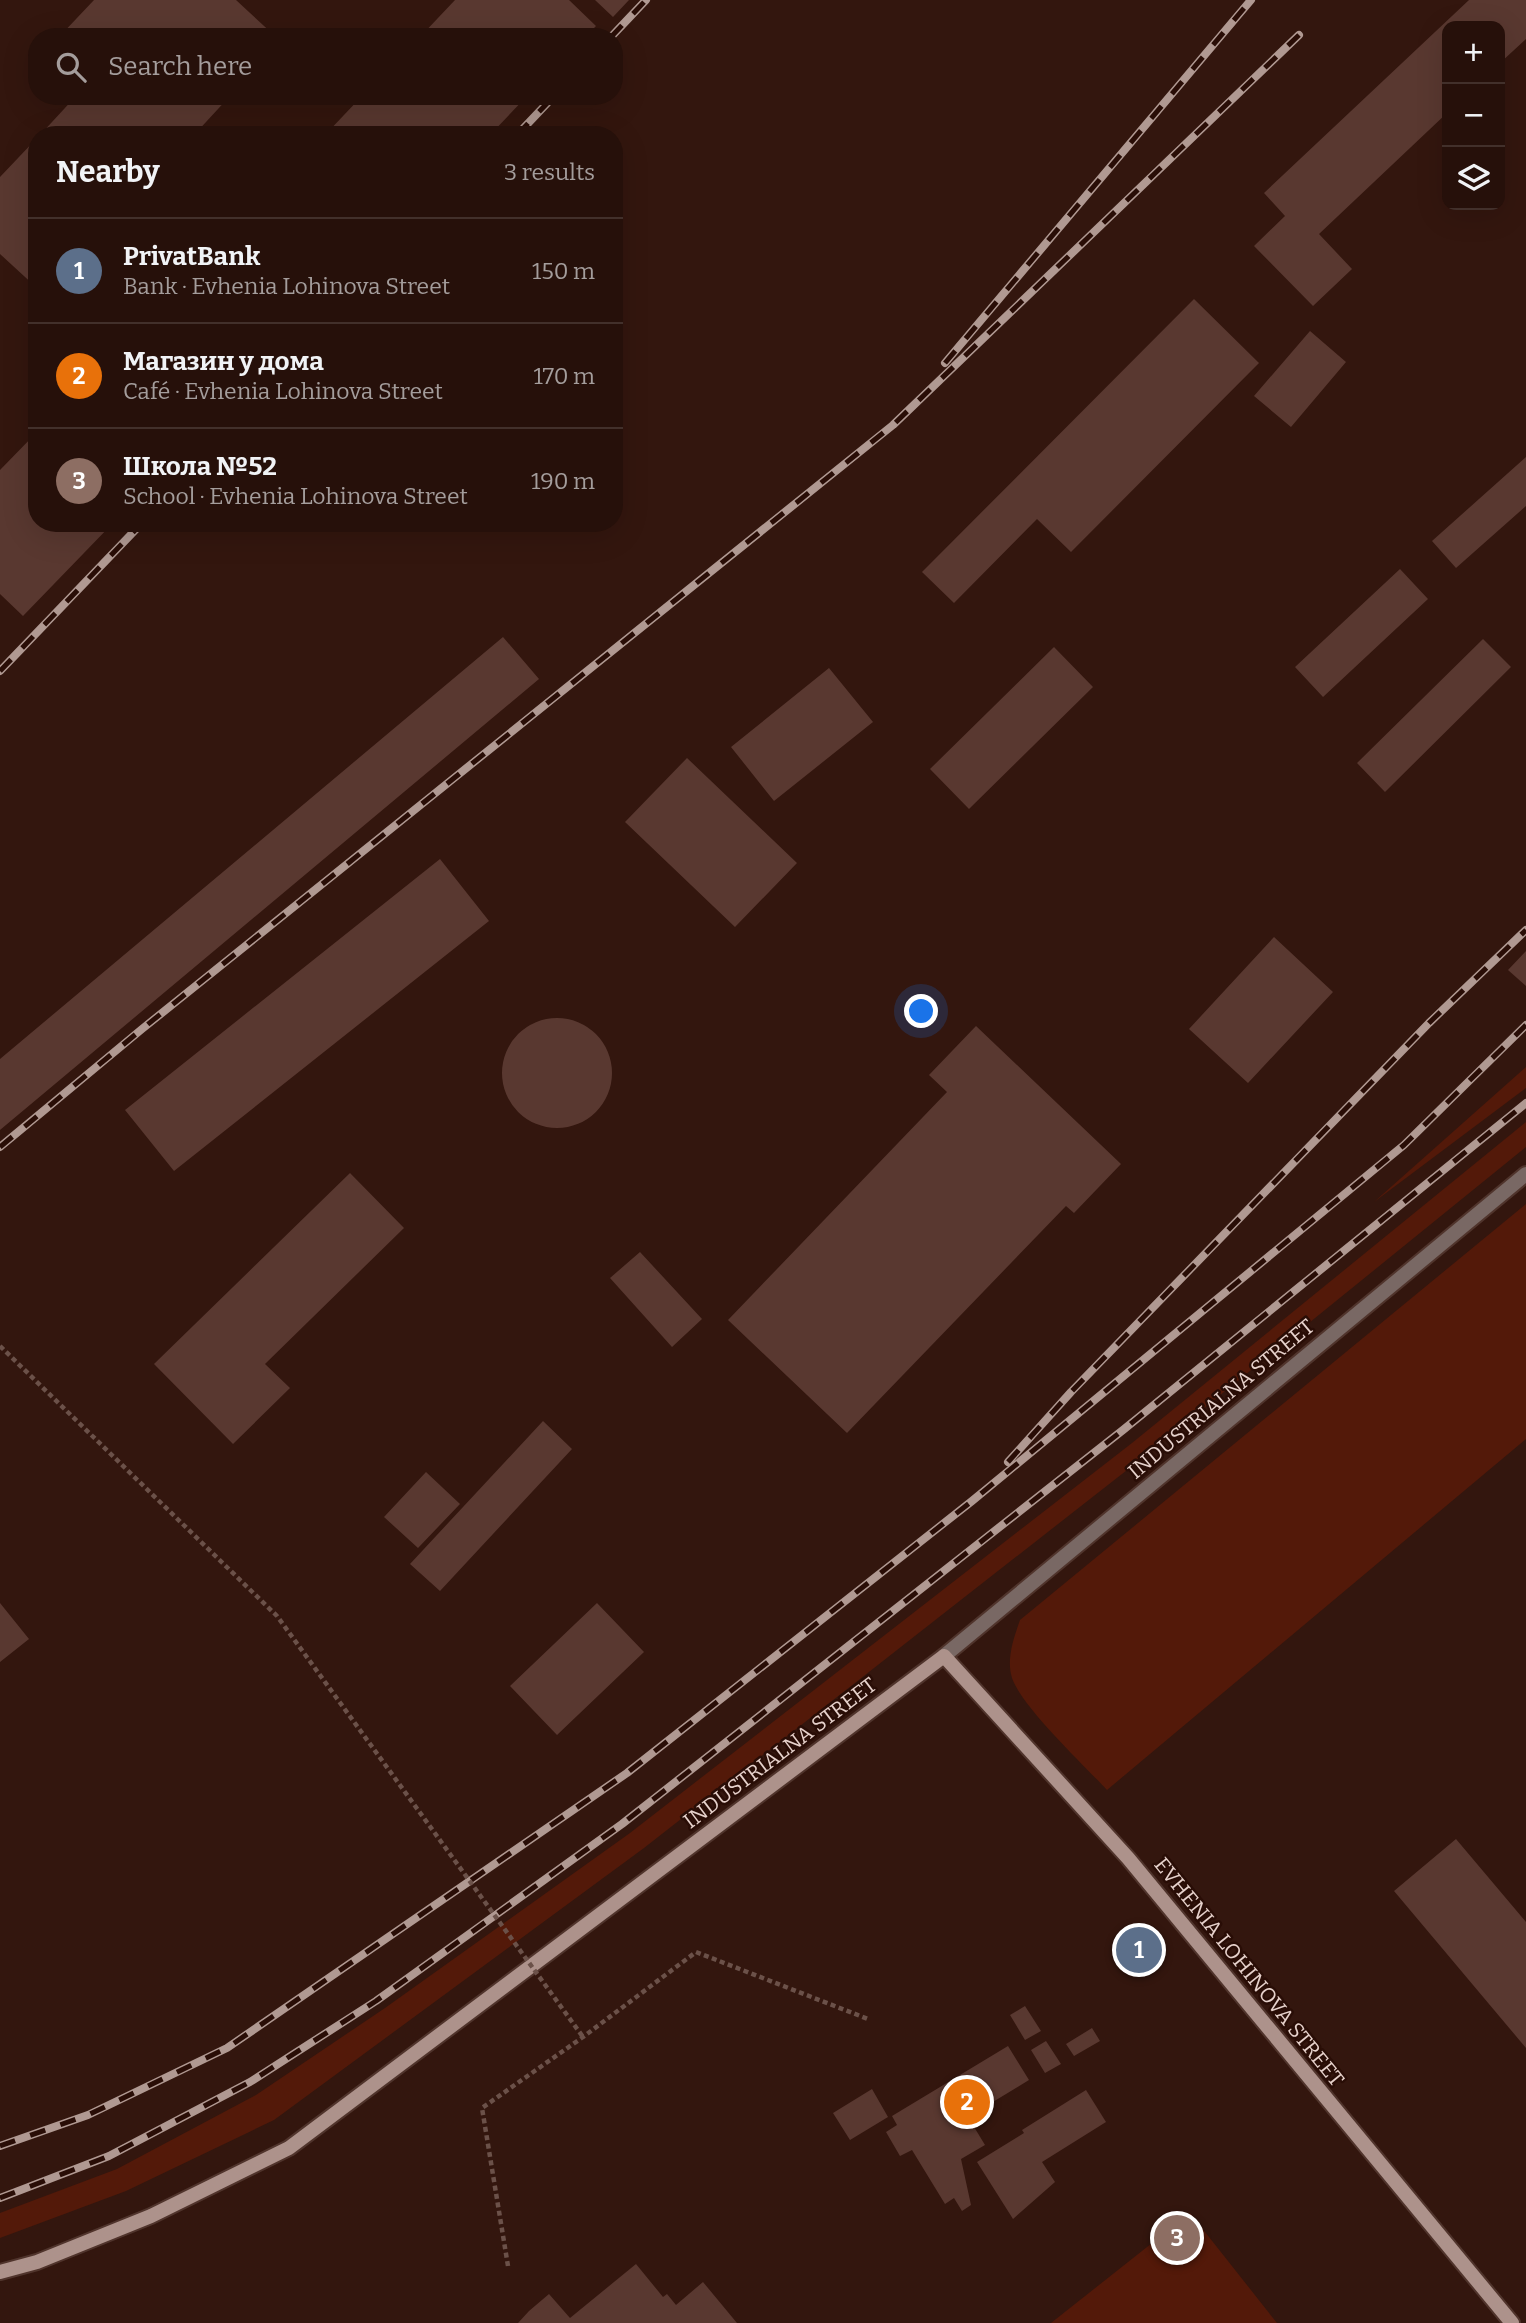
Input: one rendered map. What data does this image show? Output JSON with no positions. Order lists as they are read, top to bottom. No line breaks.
{"streets":{"street":["INDUSTRIALNA STREET","EVHENIA LOHINOVA STREET"]},"crossings":[["INDUSTRIALNA STREET","EVHENIA LOHINOVA STREET"]],"page":{"map_buttons":["+","−"],"search":"Search here","heading":["Nearby","3 results"],"list":[{"mark":"1","name":"PrivatBank","note":"Bank · Evhenia Lohinova Street","value":"150 m"},{"mark":"2","name":"Магазин у дома","note":"Café · Evhenia Lohinova Street","value":"170 m"},{"mark":"3","name":"Школа №52","note":"School · Evhenia Lohinova Street","value":"190 m"}],"pins":["1","2","3"]}}
